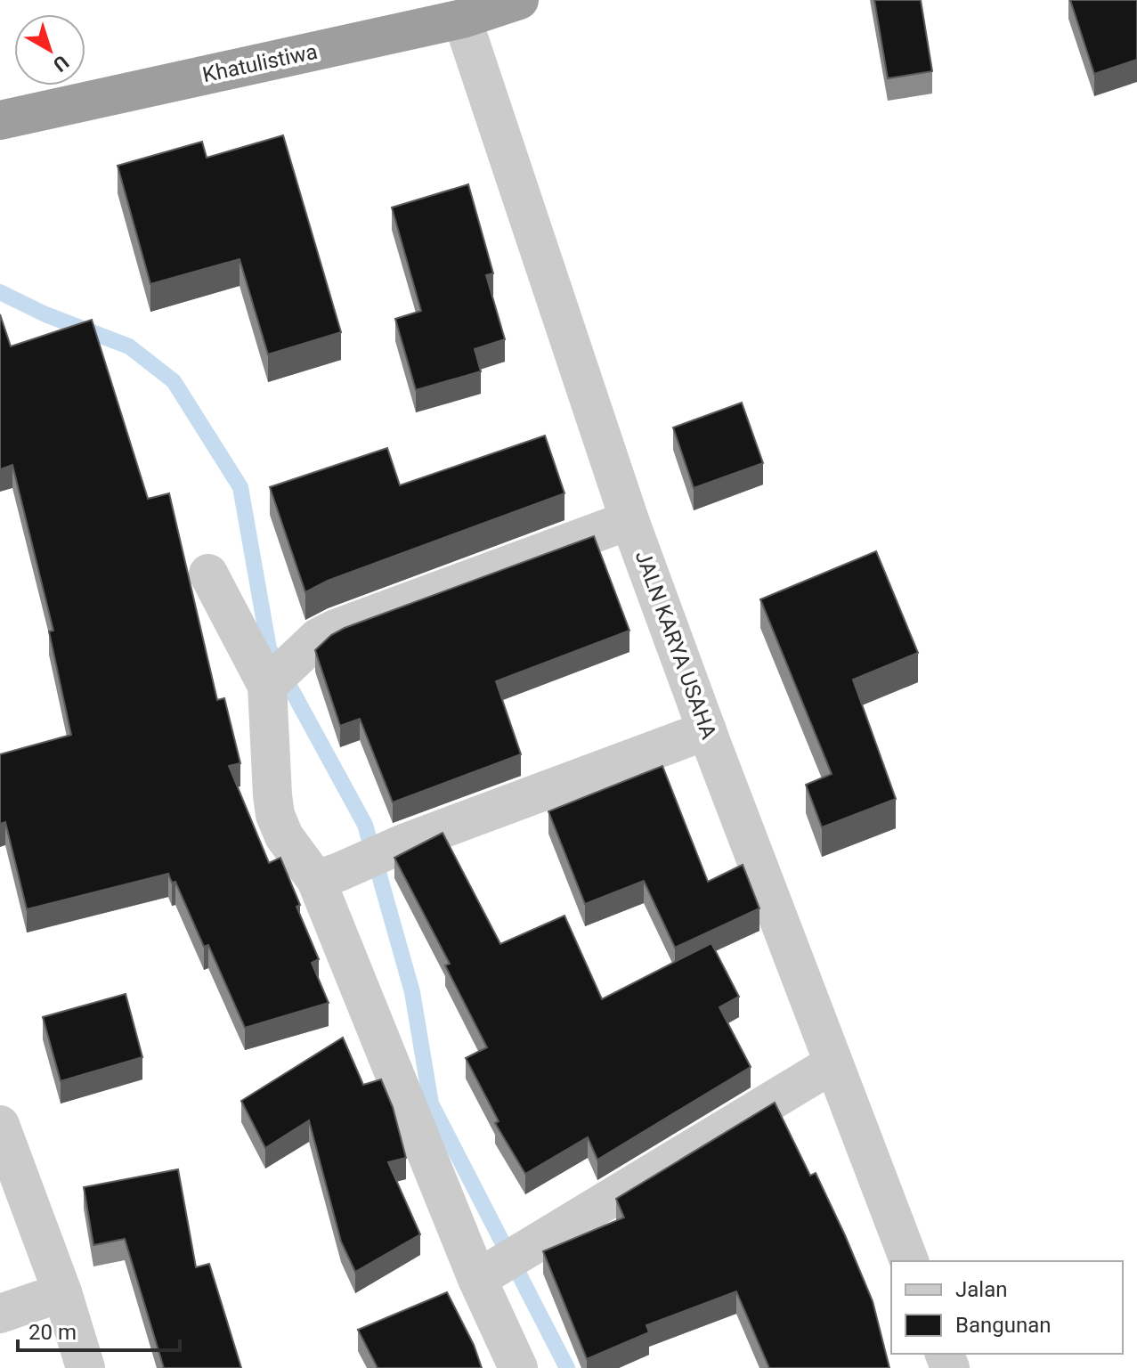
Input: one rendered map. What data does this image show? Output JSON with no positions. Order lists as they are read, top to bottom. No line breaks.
{"streets":{"highway":["Khatulistiwa"],"street":["JALN KARYA USAHA"]},"crossings":[["Khatulistiwa","JALN KARYA USAHA"]],"legend":["Jalan","Bangunan"],"scale_bar":"20 m","north":"bottom right"}
